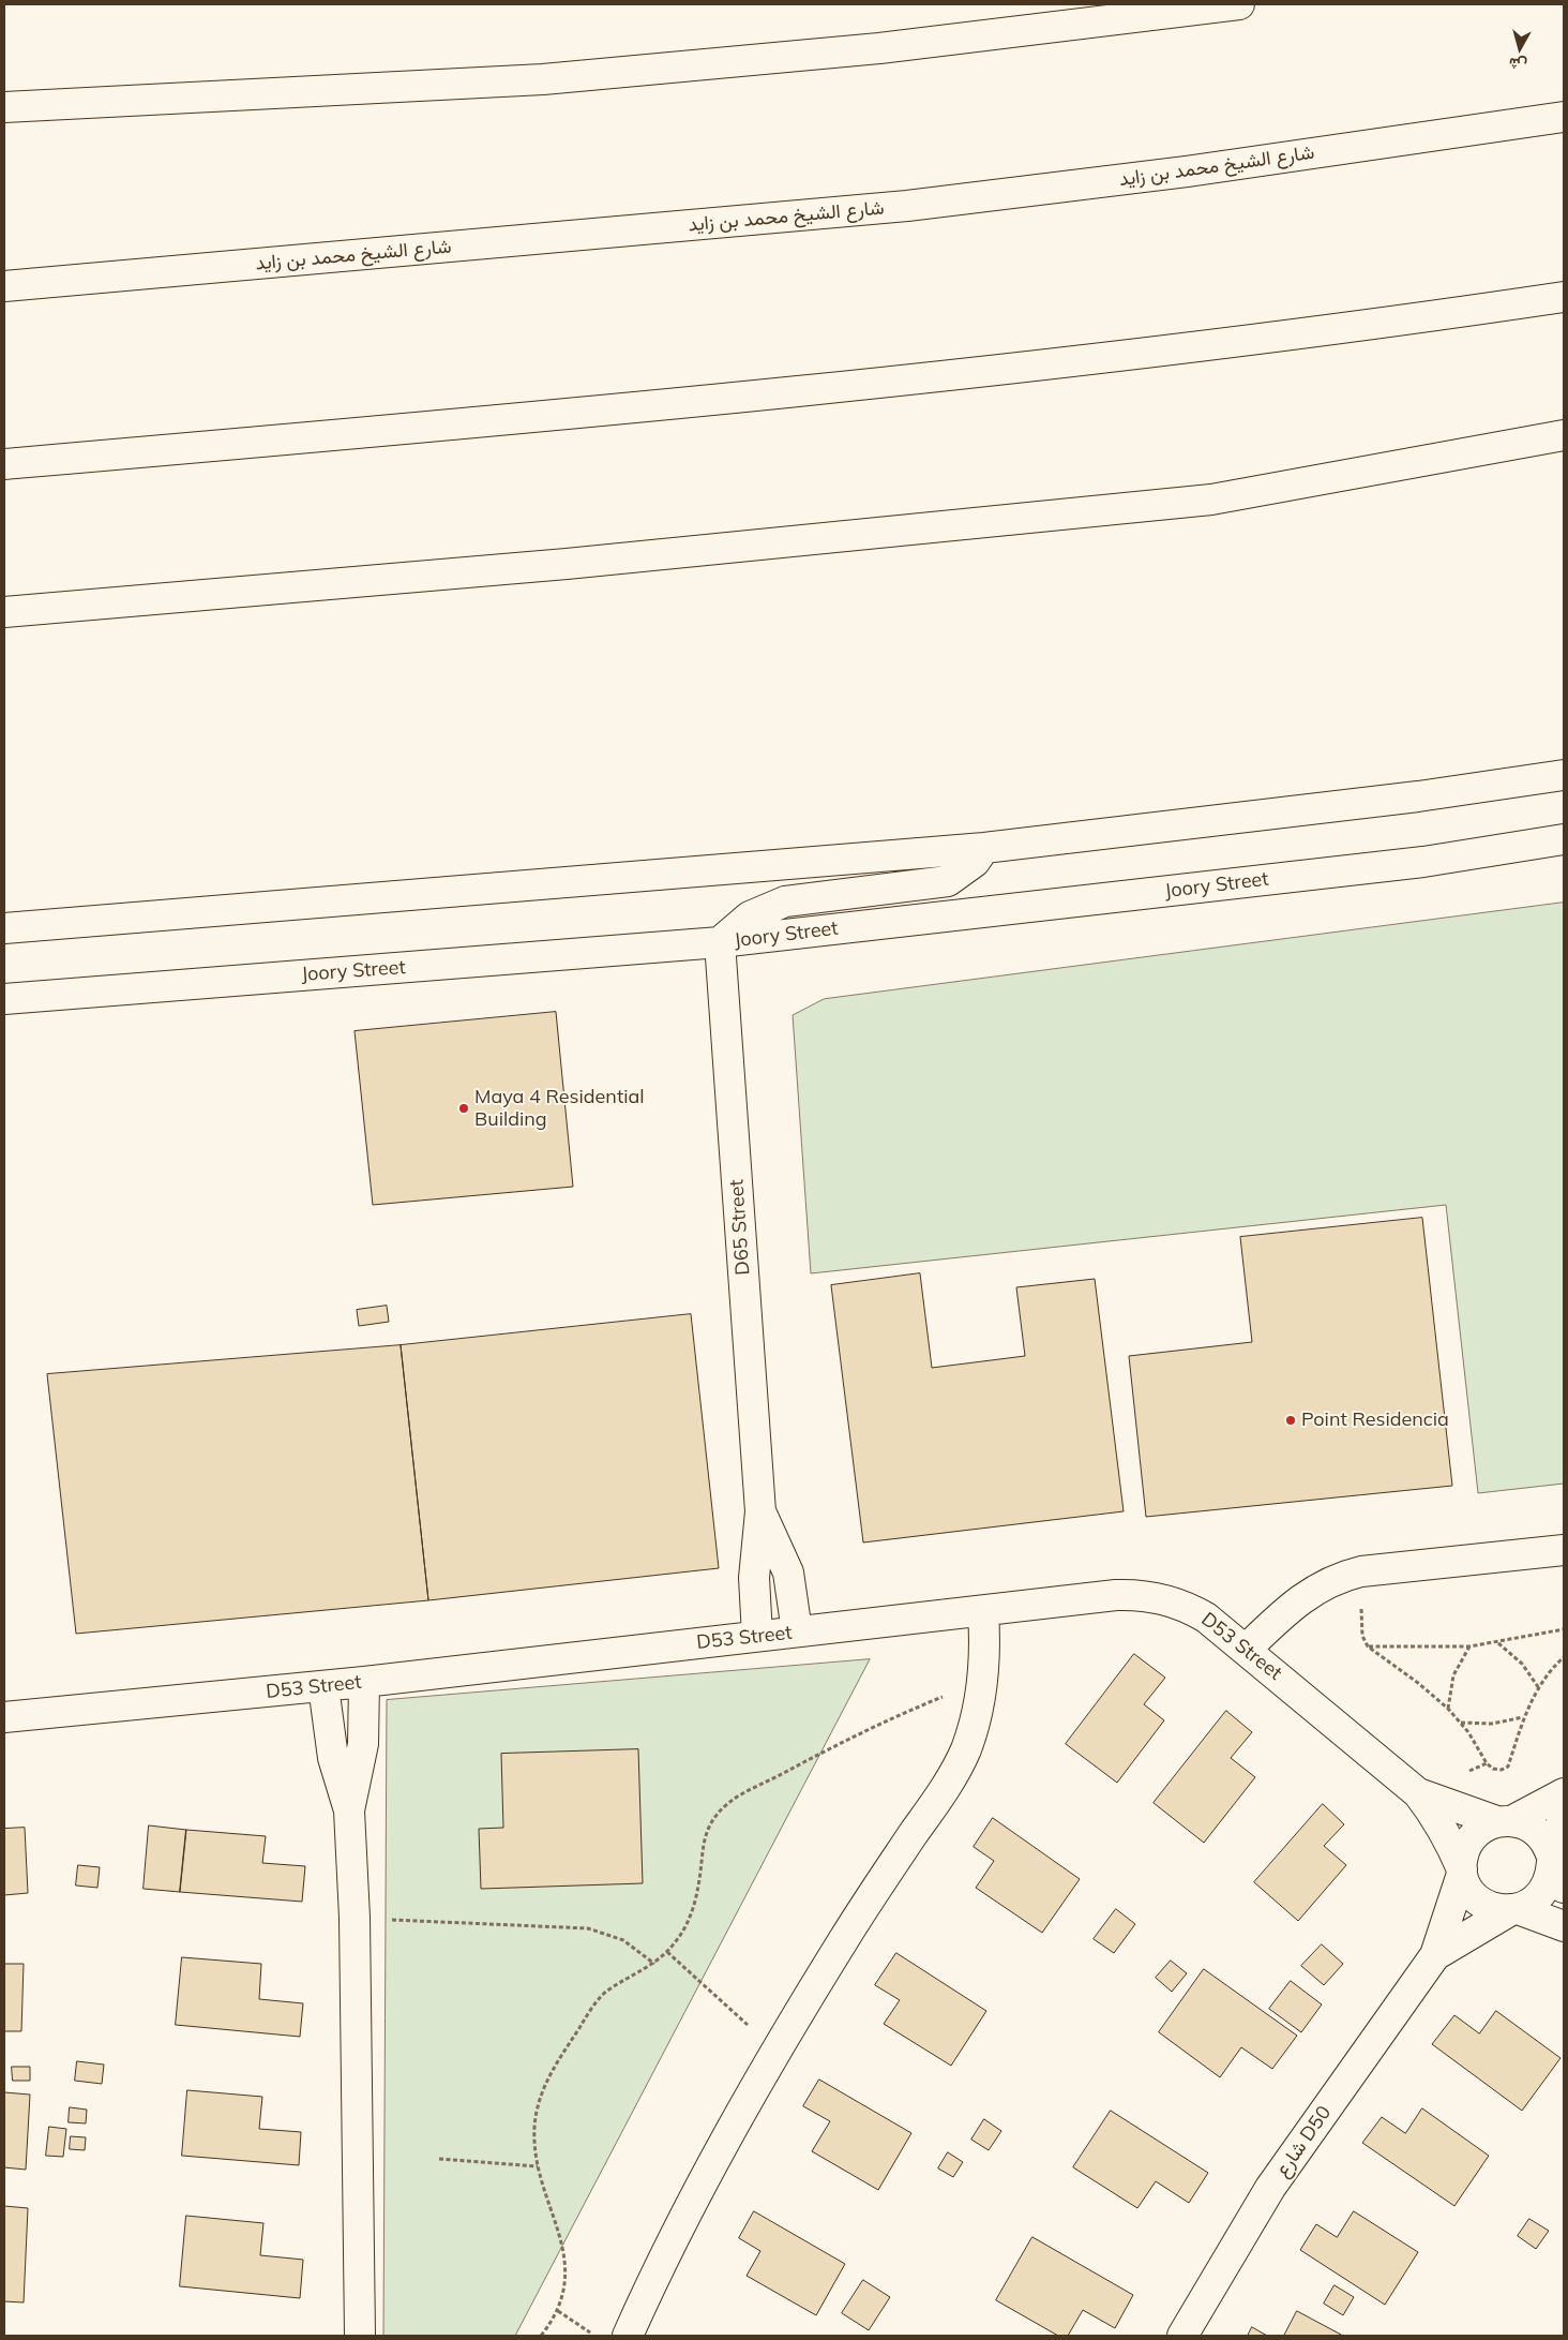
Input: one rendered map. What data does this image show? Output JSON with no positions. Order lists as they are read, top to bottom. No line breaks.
{"streets":{"main road":["شارع الشيخ محمد بن زايد","Joory Street","D65 Street","D53 Street","شارع D50"]},"crossings":[["Joory Street","D65 Street"],["D65 Street","D53 Street"],["D53 Street","شارع D50"]],"places":["Maya 4 Residential Building","Point Residencia"],"north":"bottom"}
